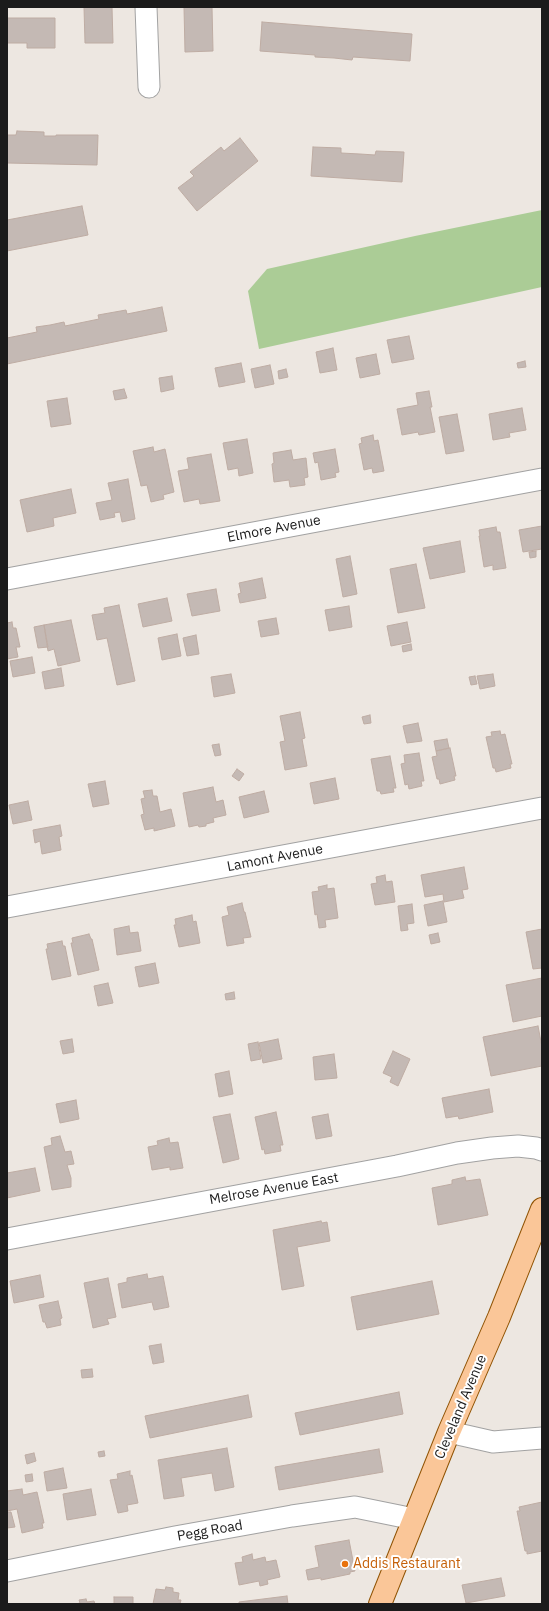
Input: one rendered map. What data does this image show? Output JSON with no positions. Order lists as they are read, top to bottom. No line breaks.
{"streets":{"main road":["Cleveland Avenue"],"street":["Elmore Avenue","Lamont Avenue","Melrose Avenue East","Pegg Road"]},"crossings":[["Cleveland Avenue","Pegg Road"]],"places":["Addis Restaurant"]}
